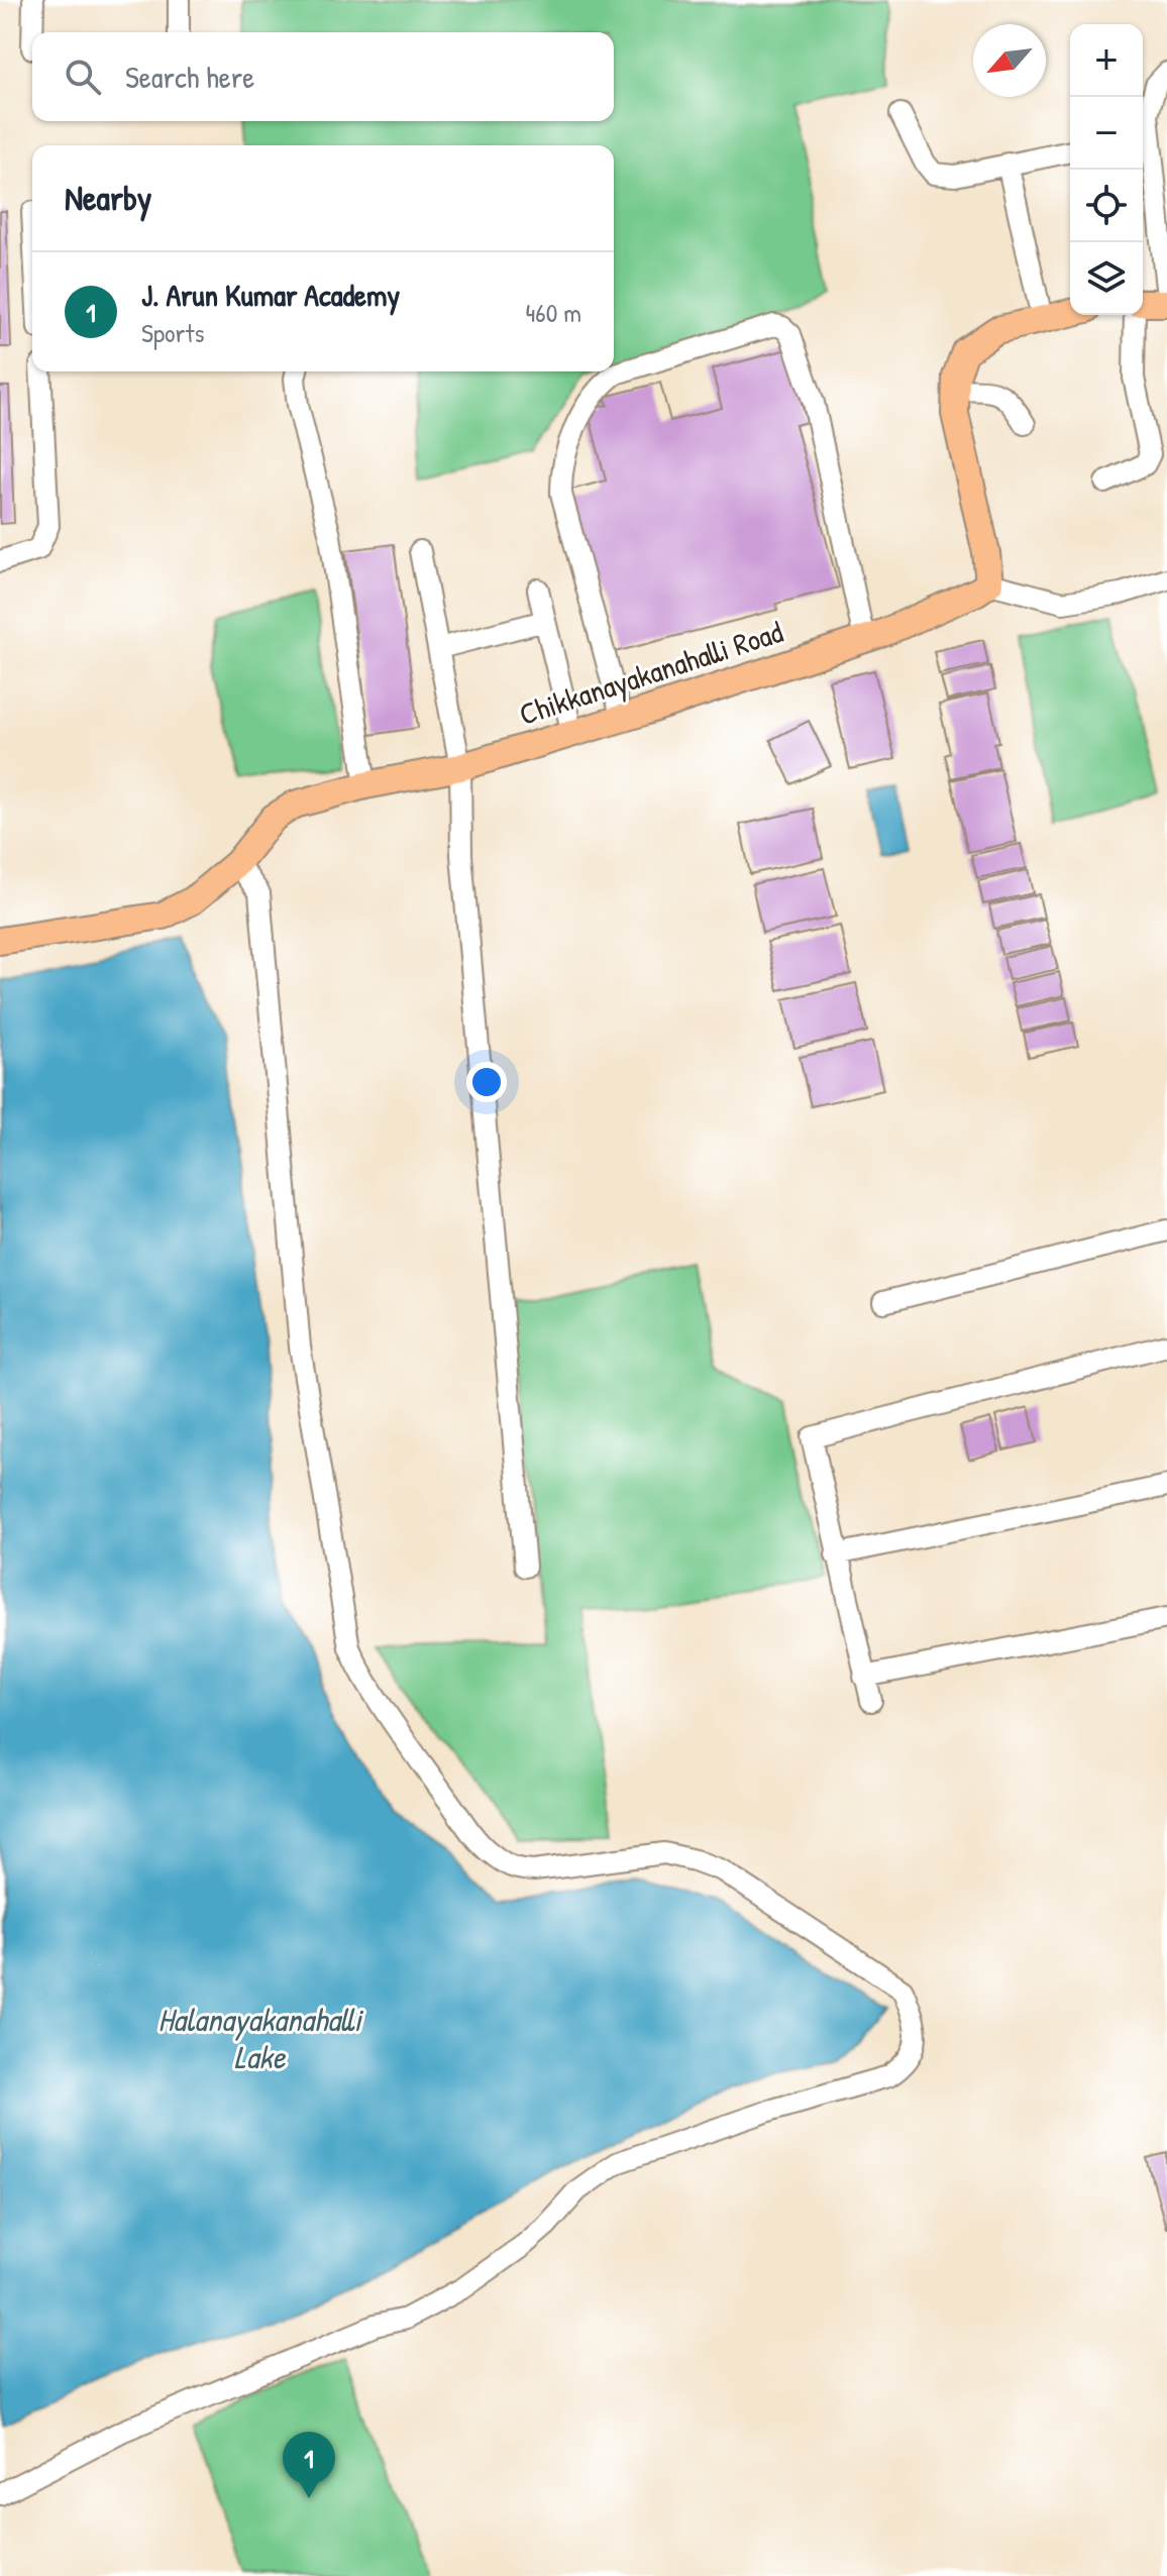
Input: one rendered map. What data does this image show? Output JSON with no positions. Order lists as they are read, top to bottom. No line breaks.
{"streets":{"main road":["Chikkanayakanahalli Road"]},"water":["Halanayakanahalli Lake"],"north":"bottom left","page":{"map_buttons":["+","−"],"search":"Search here","heading":"Nearby","list":[{"mark":"1","name":"J. Arun Kumar Academy","note":"Sports","value":"460 m"}],"pins":"1"}}
